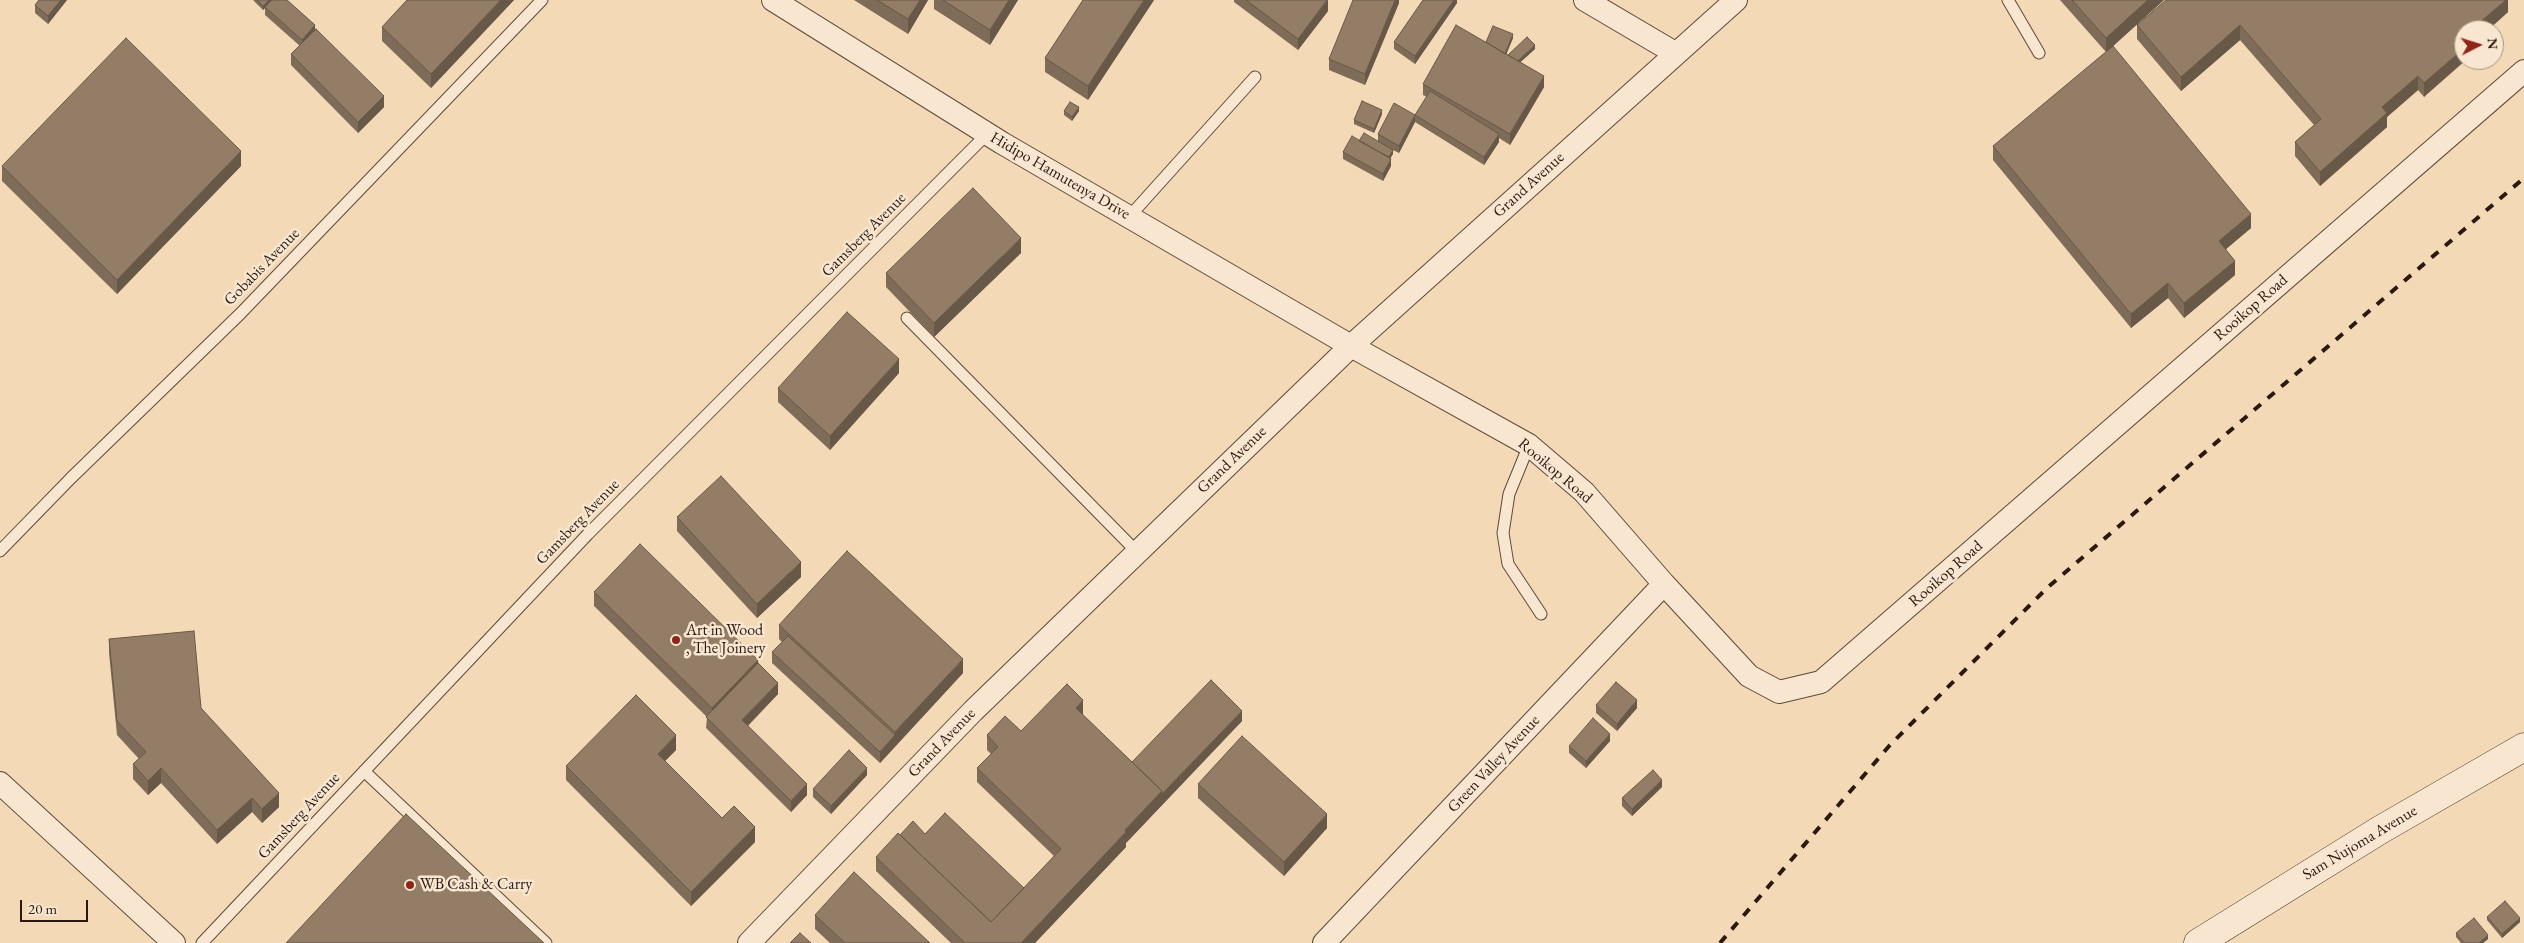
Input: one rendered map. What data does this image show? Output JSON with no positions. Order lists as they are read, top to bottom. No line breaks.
{"streets":{"street":["Hidipo Hamutenya Drive","Grand Avenue","Rooikop Road","Green Valley Avenue","Sam Nujoma Avenue"],"lane":["Gamsberg Avenue","Gobabis Avenue"]},"crossings":[["Hidipo Hamutenya Drive","Grand Avenue"],["Hidipo Hamutenya Drive","Gamsberg Avenue"],["Hidipo Hamutenya Drive","Rooikop Road"],["Grand Avenue","Rooikop Road"],["Rooikop Road","Green Valley Avenue"]],"places":["Art in Wood , The Joinery","WB Cash & Carry"],"scale_bar":"20 m","north":"right"}
